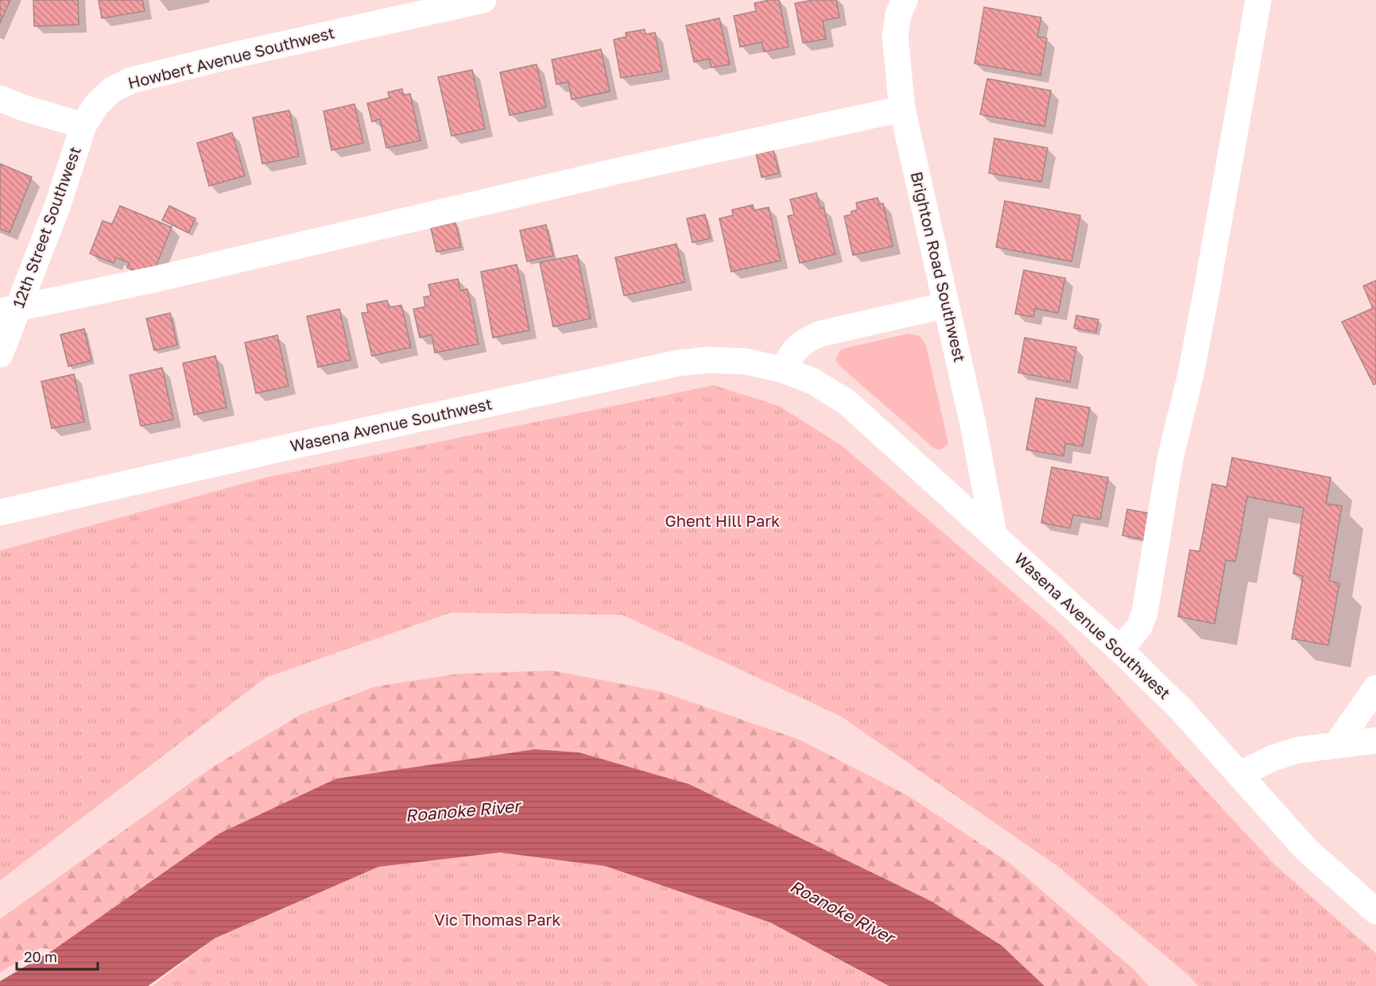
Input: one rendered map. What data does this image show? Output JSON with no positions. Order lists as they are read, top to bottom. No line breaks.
{"streets":{"street":["Howbert Avenue Southwest","12th Street Southwest","Brighton Road Southwest","Wasena Avenue Southwest"]},"crossings":[["Howbert Avenue Southwest","12th Street Southwest"],["Brighton Road Southwest","Wasena Avenue Southwest"]],"water":["Roanoke River"],"parks":["Ghent Hill Park","Vic Thomas Park"],"scale_bar":"20 m"}
